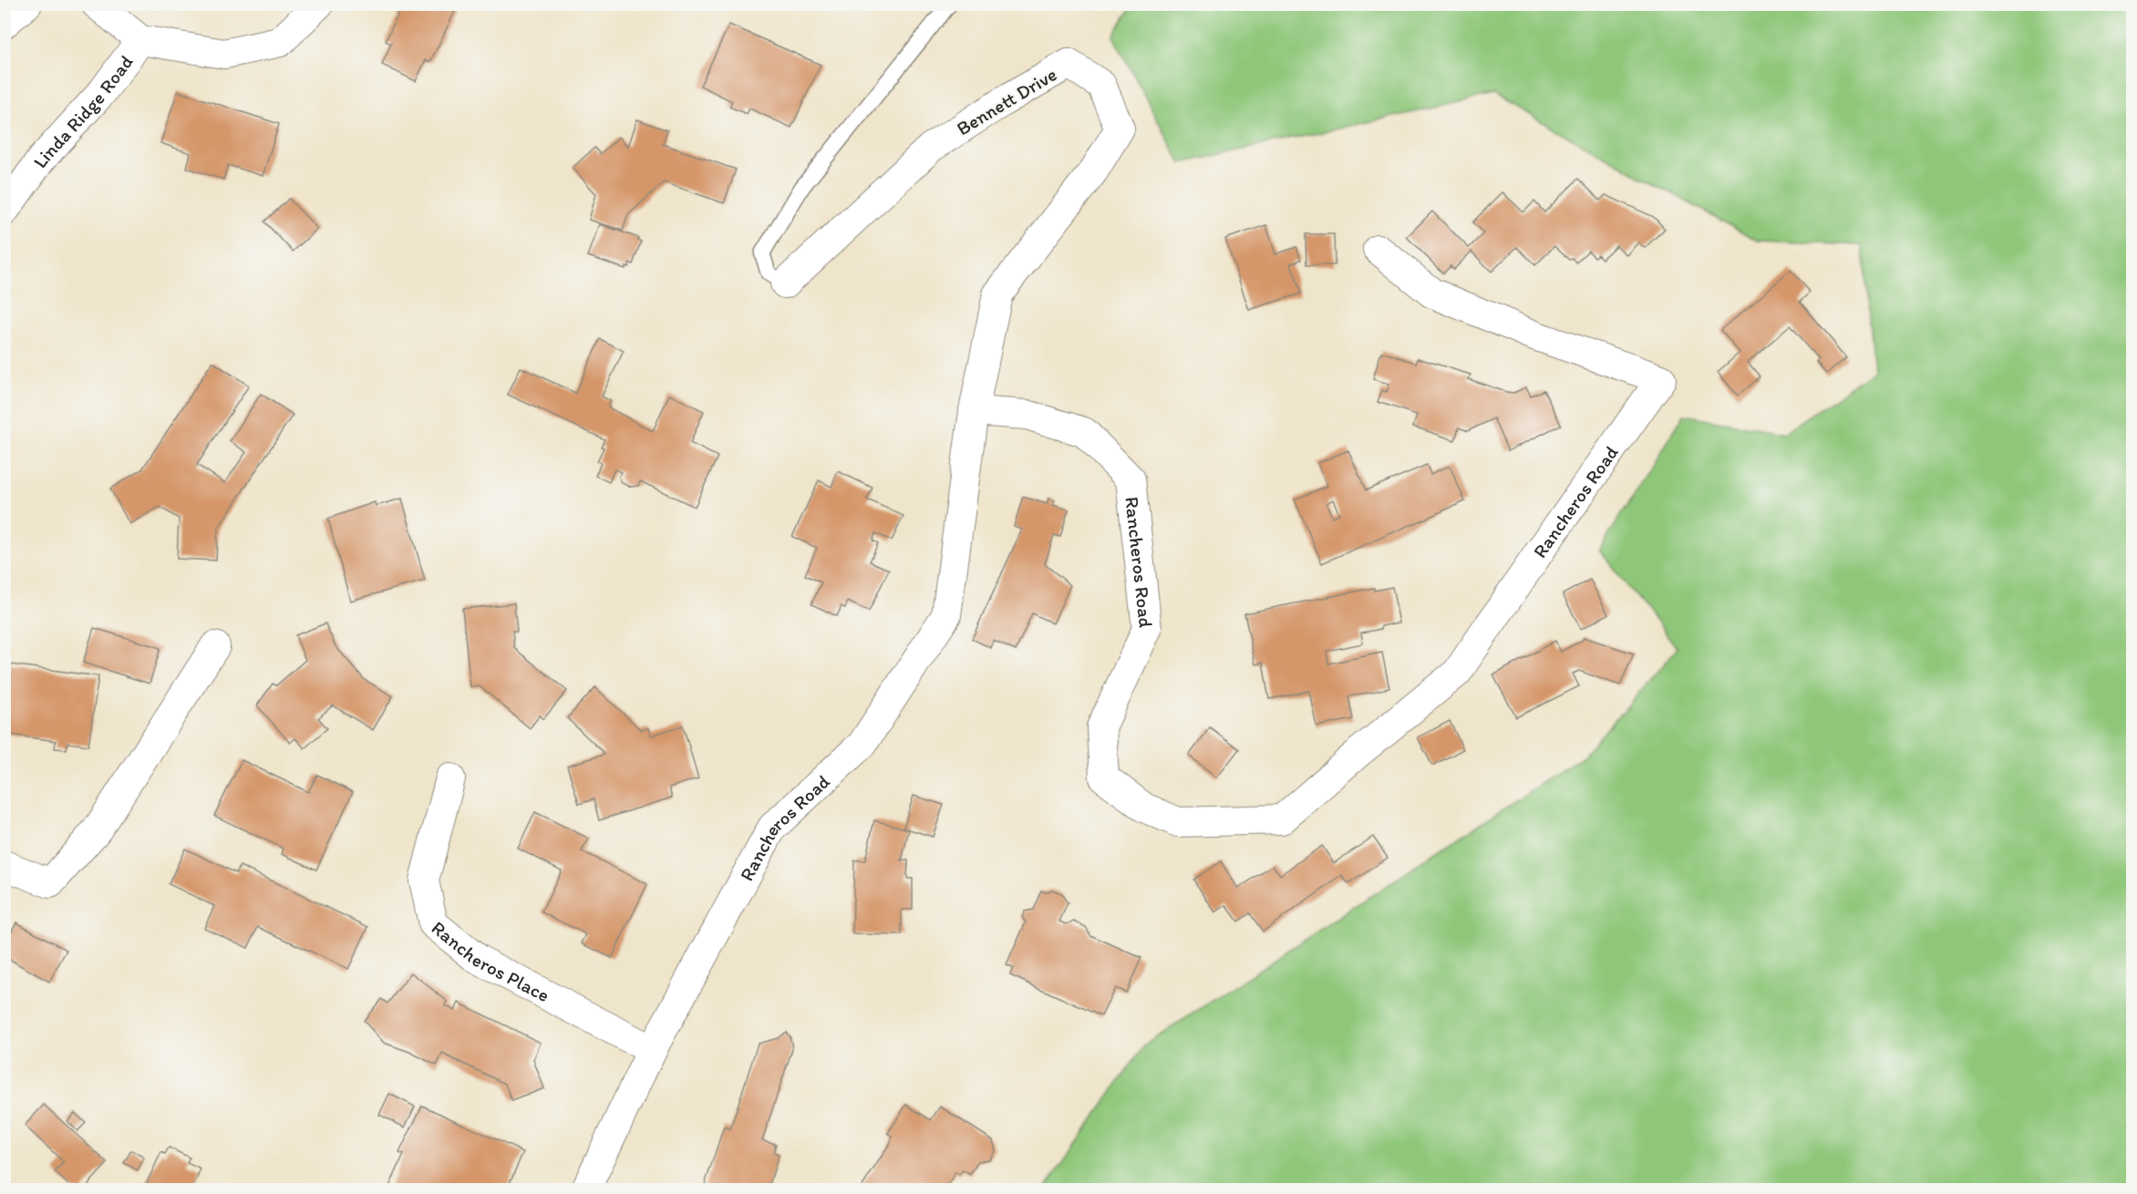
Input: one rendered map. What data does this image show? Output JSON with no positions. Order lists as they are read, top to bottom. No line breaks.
{"streets":{"street":["Bennett Drive","Linda Ridge Road","Rancheros Road","Rancheros Place"]},"crossings":[["Bennett Drive","Rancheros Road"],["Rancheros Road","Rancheros Place"]]}
